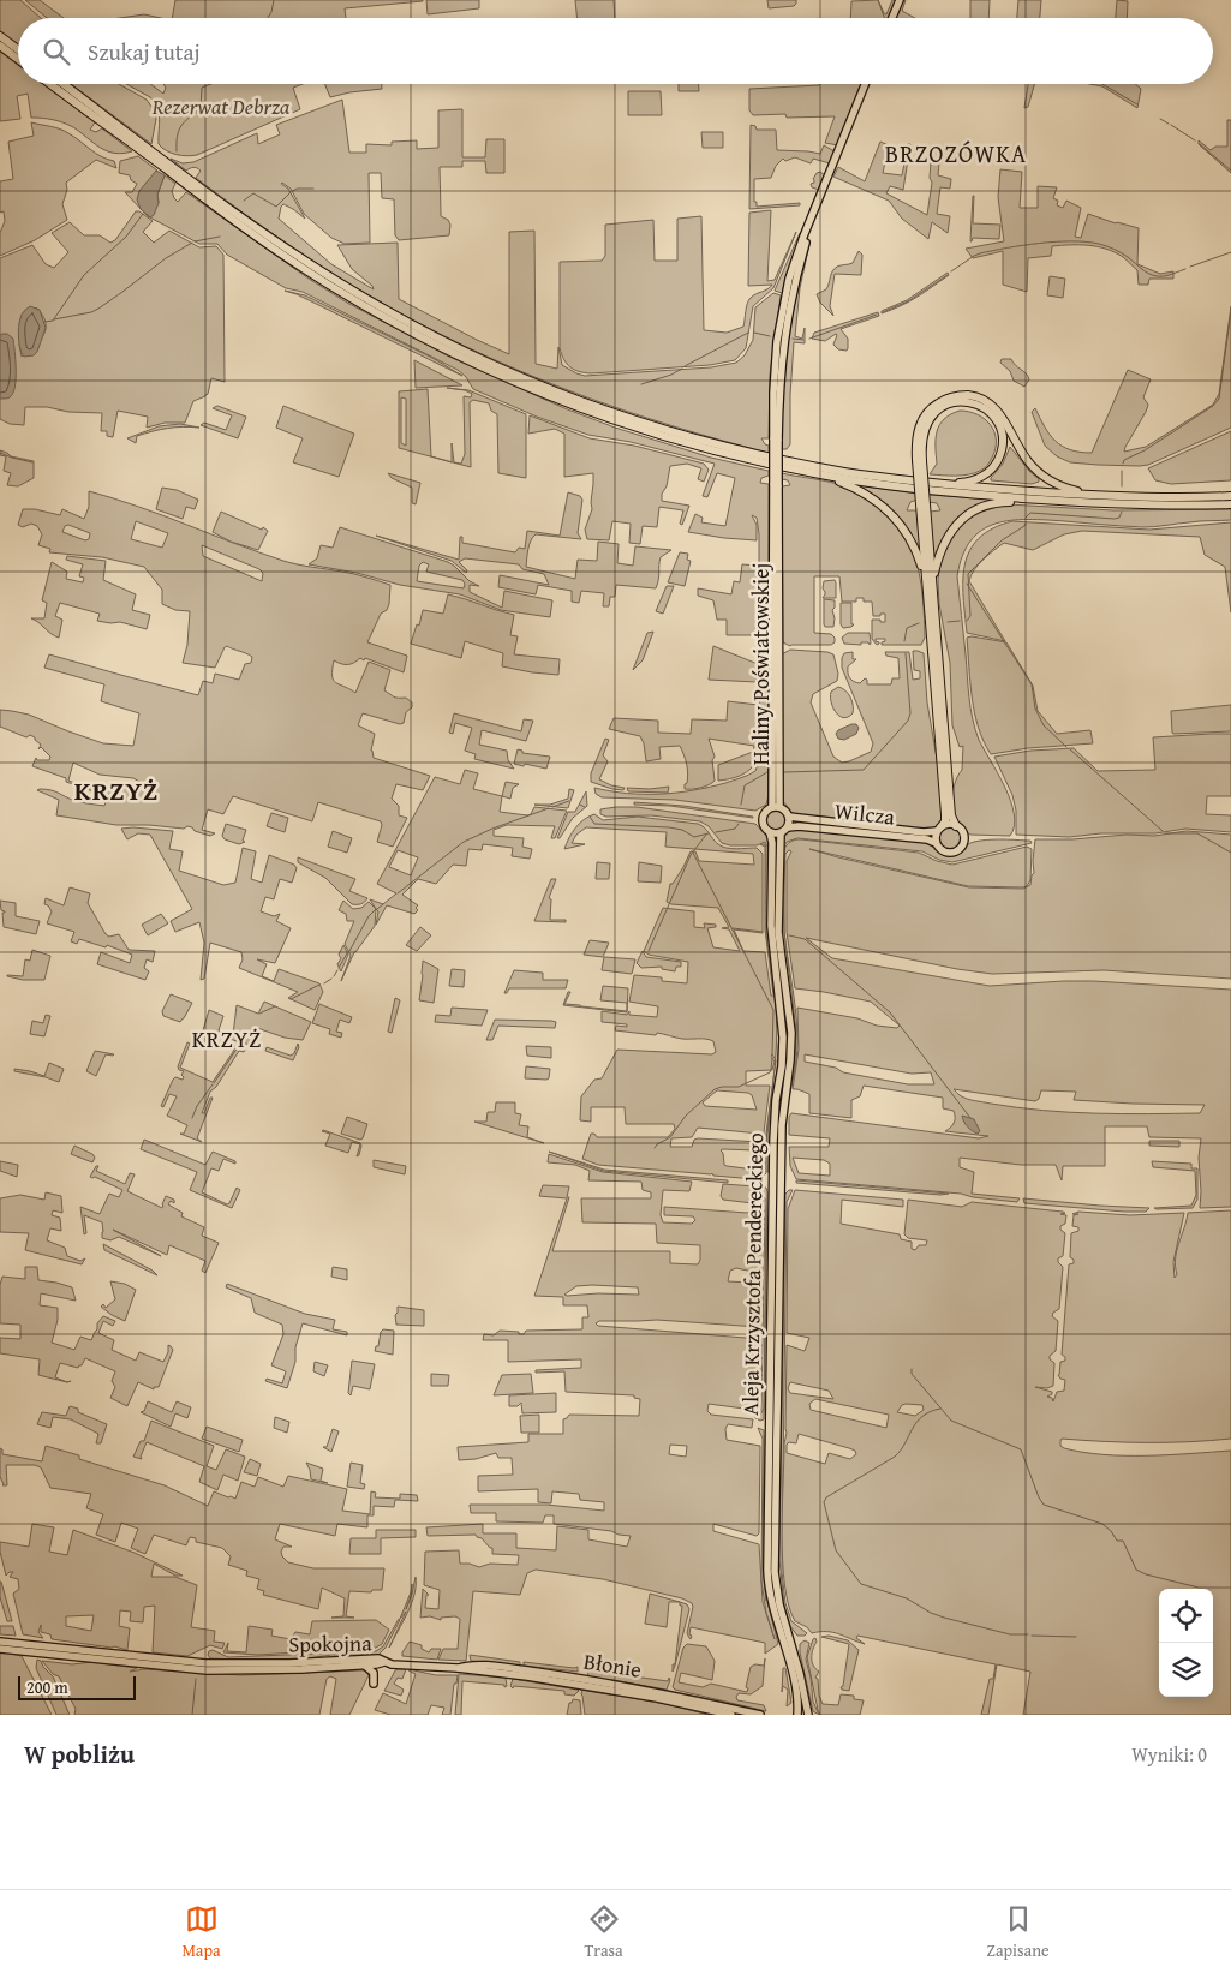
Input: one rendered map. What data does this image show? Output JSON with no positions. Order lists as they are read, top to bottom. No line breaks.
{"streets":{"main road":["Haliny Poświatowskiej","Wilcza","Aleja Krzysztofa Pendereckiego","Spokojna","Błonie"]},"crossings":[["Haliny Poświatowskiej","Wilcza"],["Haliny Poświatowskiej","Aleja Krzysztofa Pendereckiego"],["Wilcza","Aleja Krzysztofa Pendereckiego"],["Spokojna","Błonie"]],"districts":["BRZOZÓWKA","KRZYŻ","KRZYŻ"],"parks":["Rezerwat Debrza"],"scale_bar":"200 m","page":{"search":"Szukaj tutaj","scale":"200 m","heading":["W pobliżu","Wyniki: 0"],"nav":["Mapa","Trasa","Zapisane"]}}
